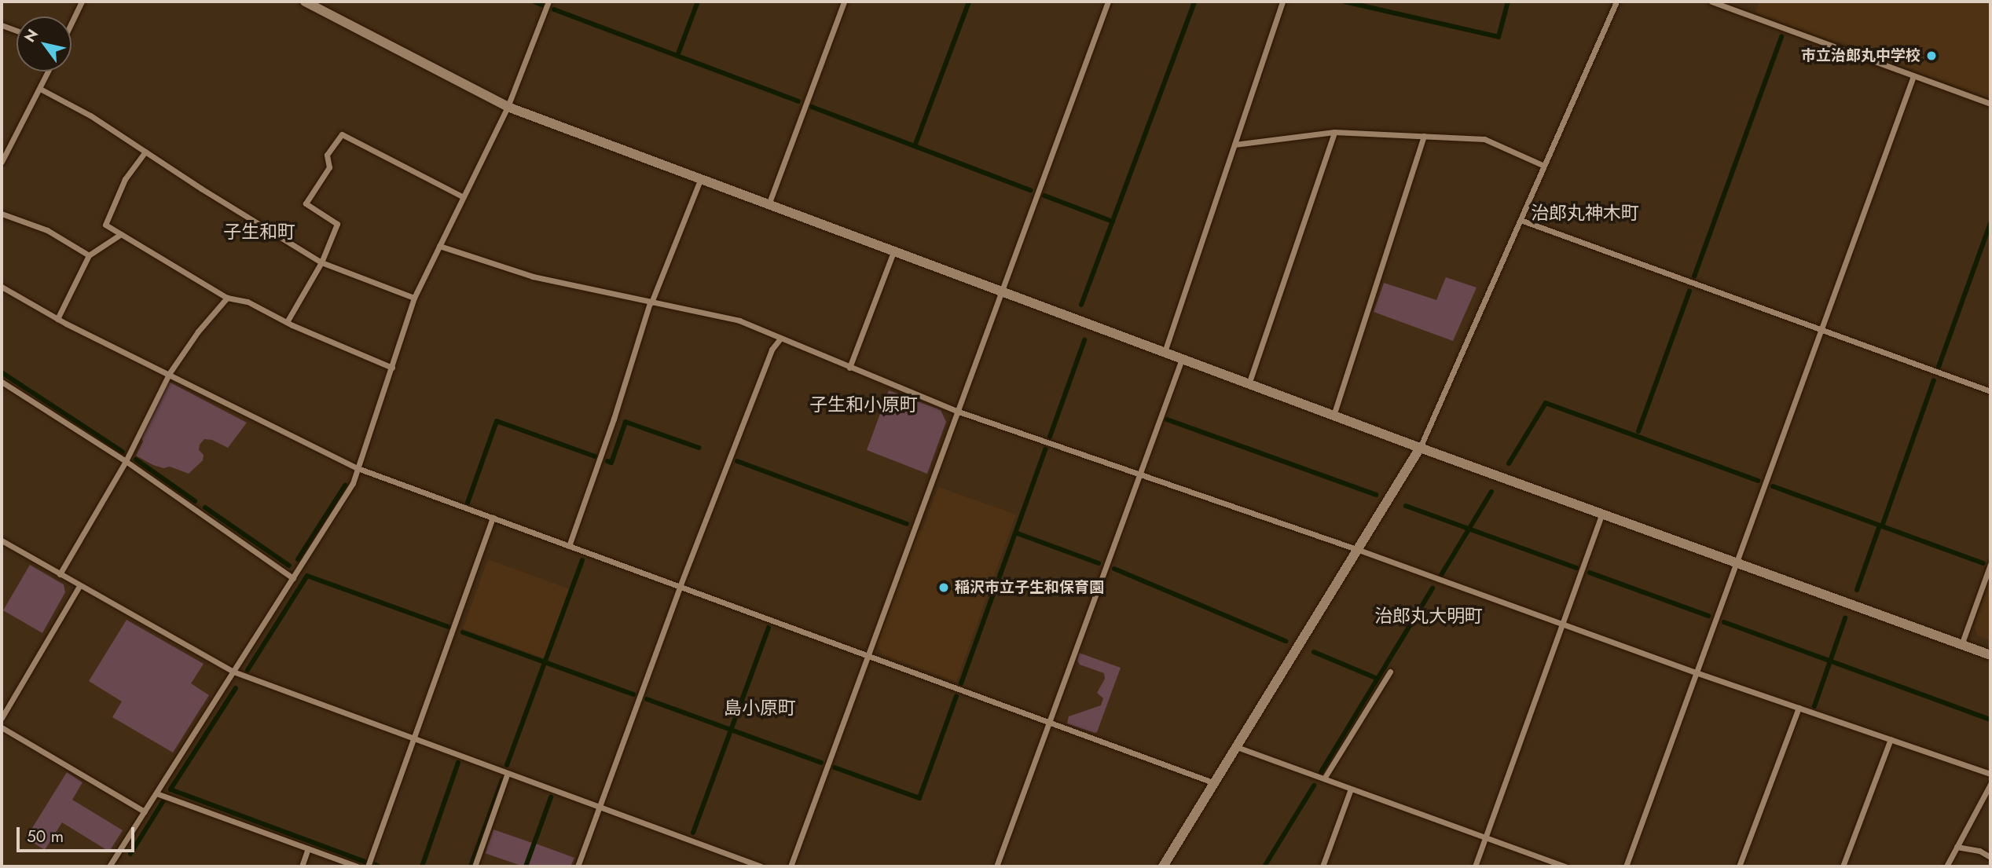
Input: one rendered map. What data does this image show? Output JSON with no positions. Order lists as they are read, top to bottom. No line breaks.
{"districts":["治郎丸神木町","子生和町","子生和小原町","治郎丸大明町","島小原町"],"places":["市立治郎丸中学校","稲沢市立子生和保育園"],"scale_bar":"50 m","north":"top left"}
